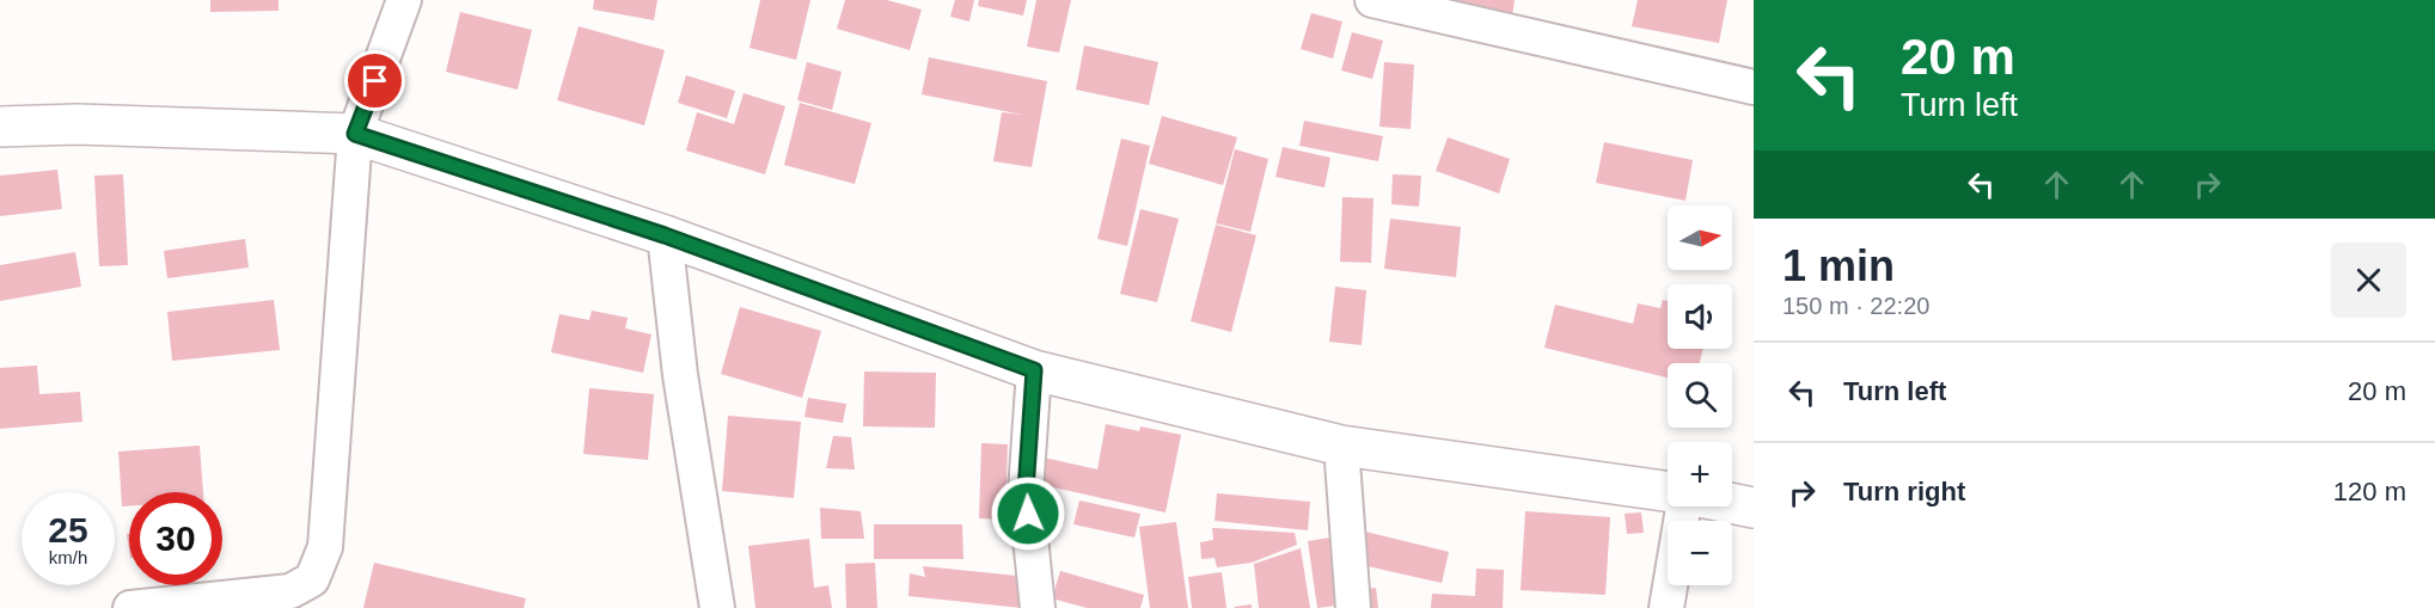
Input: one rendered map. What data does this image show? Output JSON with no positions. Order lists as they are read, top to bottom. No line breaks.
{"north":"right","page":{"turn":["20 m","Turn left"],"map_buttons":["+","−"],"heading":["1 min","150 m · 22:20"],"list":[{"name":"Turn left","value":"20 m"},{"name":"Turn right","value":"120 m"}],"speed":"25 km/h","limit":"30"}}
